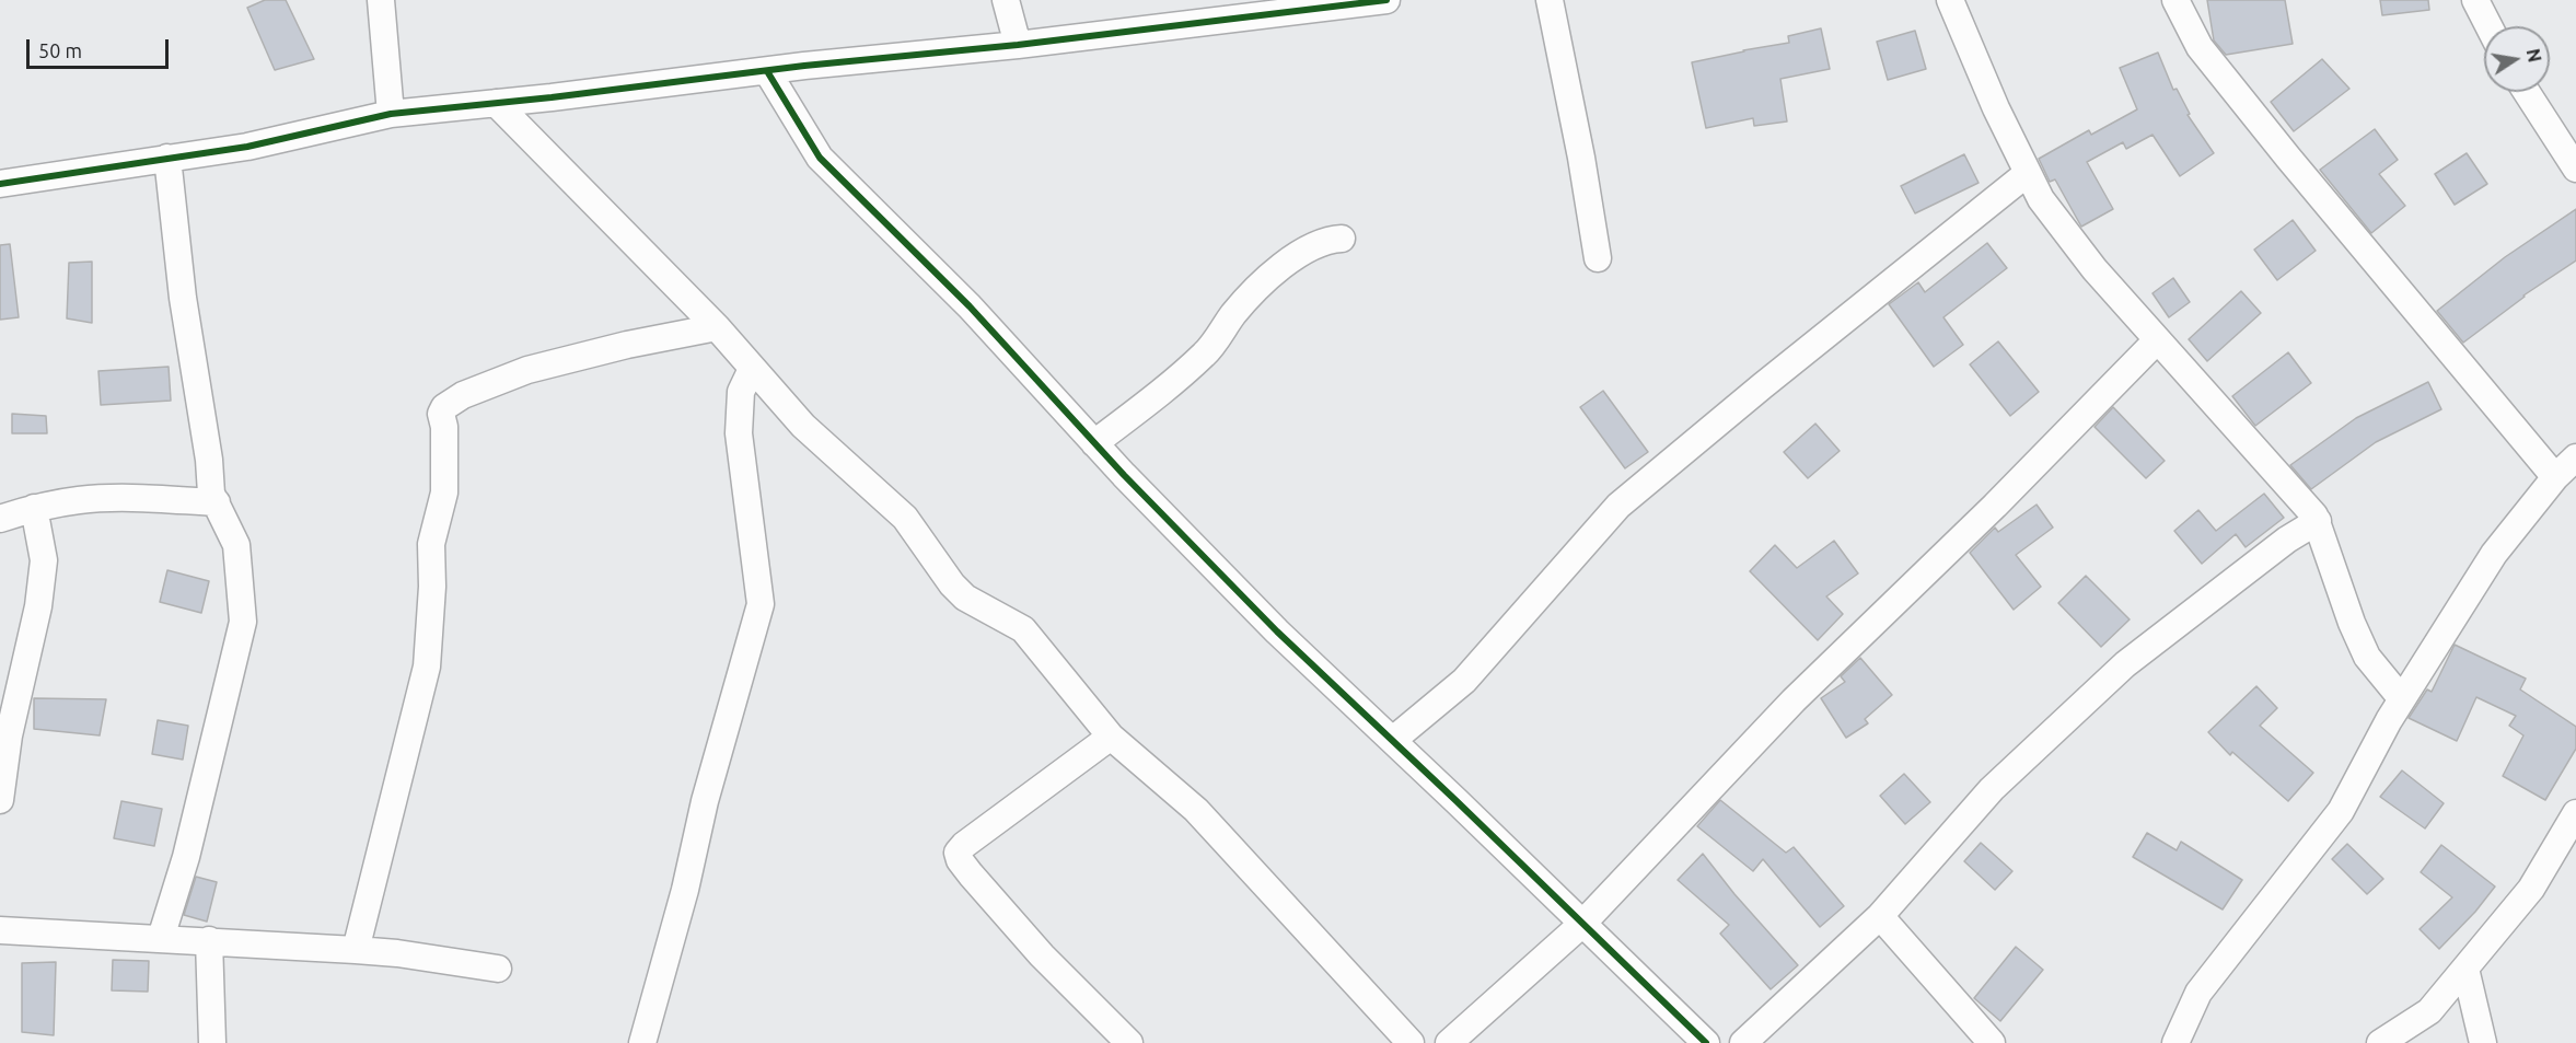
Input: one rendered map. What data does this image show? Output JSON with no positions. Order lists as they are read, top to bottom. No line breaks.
{"scale_bar":"50 m","north":"right"}
